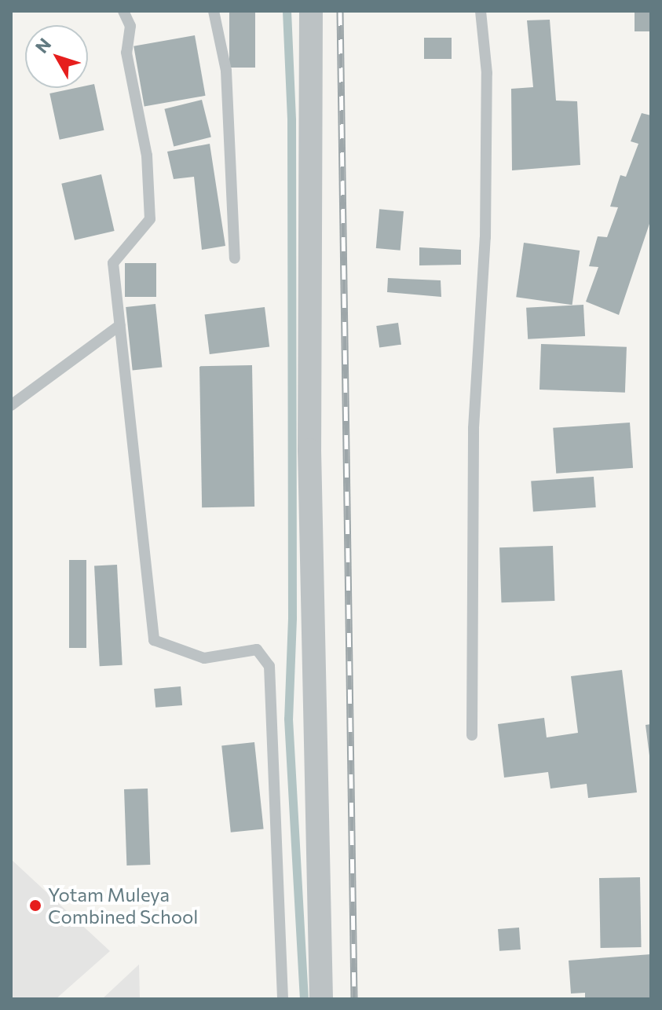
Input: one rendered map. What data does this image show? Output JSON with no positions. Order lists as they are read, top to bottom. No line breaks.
{"places":["Yotam Muleya Combined School"],"north":"top left"}
